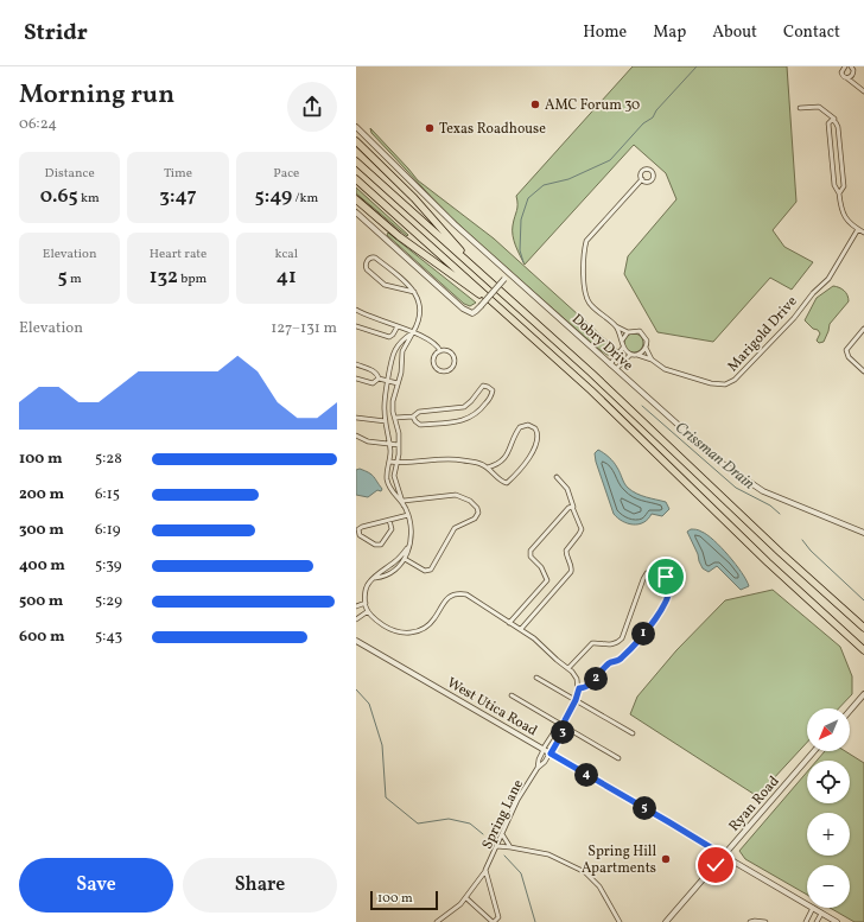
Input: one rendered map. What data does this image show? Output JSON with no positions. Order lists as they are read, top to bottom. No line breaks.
{"streets":{"street":["Marigold Drive","Dobry Drive","West Utica Road","Ryan Road","Spring Lane"]},"crossings":[["West Utica Road","Ryan Road"],["West Utica Road","Spring Lane"]],"water":["Crissman Drain"],"places":["AMC Forum 30","Texas Roadhouse","Spring Hill Apartments"],"scale_bar":"100 m","north":"bottom left","page":{"header":"Stridr","nav":["Home","Map","About","Contact"],"heading":["Morning run","06:24"],"stats":[["Distance","0.65 km"],["Time","3:47"],["Pace","5:49 /km"],["Elevation","5 m"],["Heart rate","132 bpm"],["kcal","41"]],"chart":["Elevation","127–131 m"],"list":[{"name":"100 m","note":"5:28"},{"name":"200 m","note":"6:15"},{"name":"300 m","note":"6:19"},{"name":"400 m","note":"5:39"},{"name":"500 m","note":"5:29"},{"name":"600 m","note":"5:43"}],"pins":["1","2","3","4","5"],"map_buttons":["+","−"],"buttons":["Save","Share"],"scale":"100 m"}}
